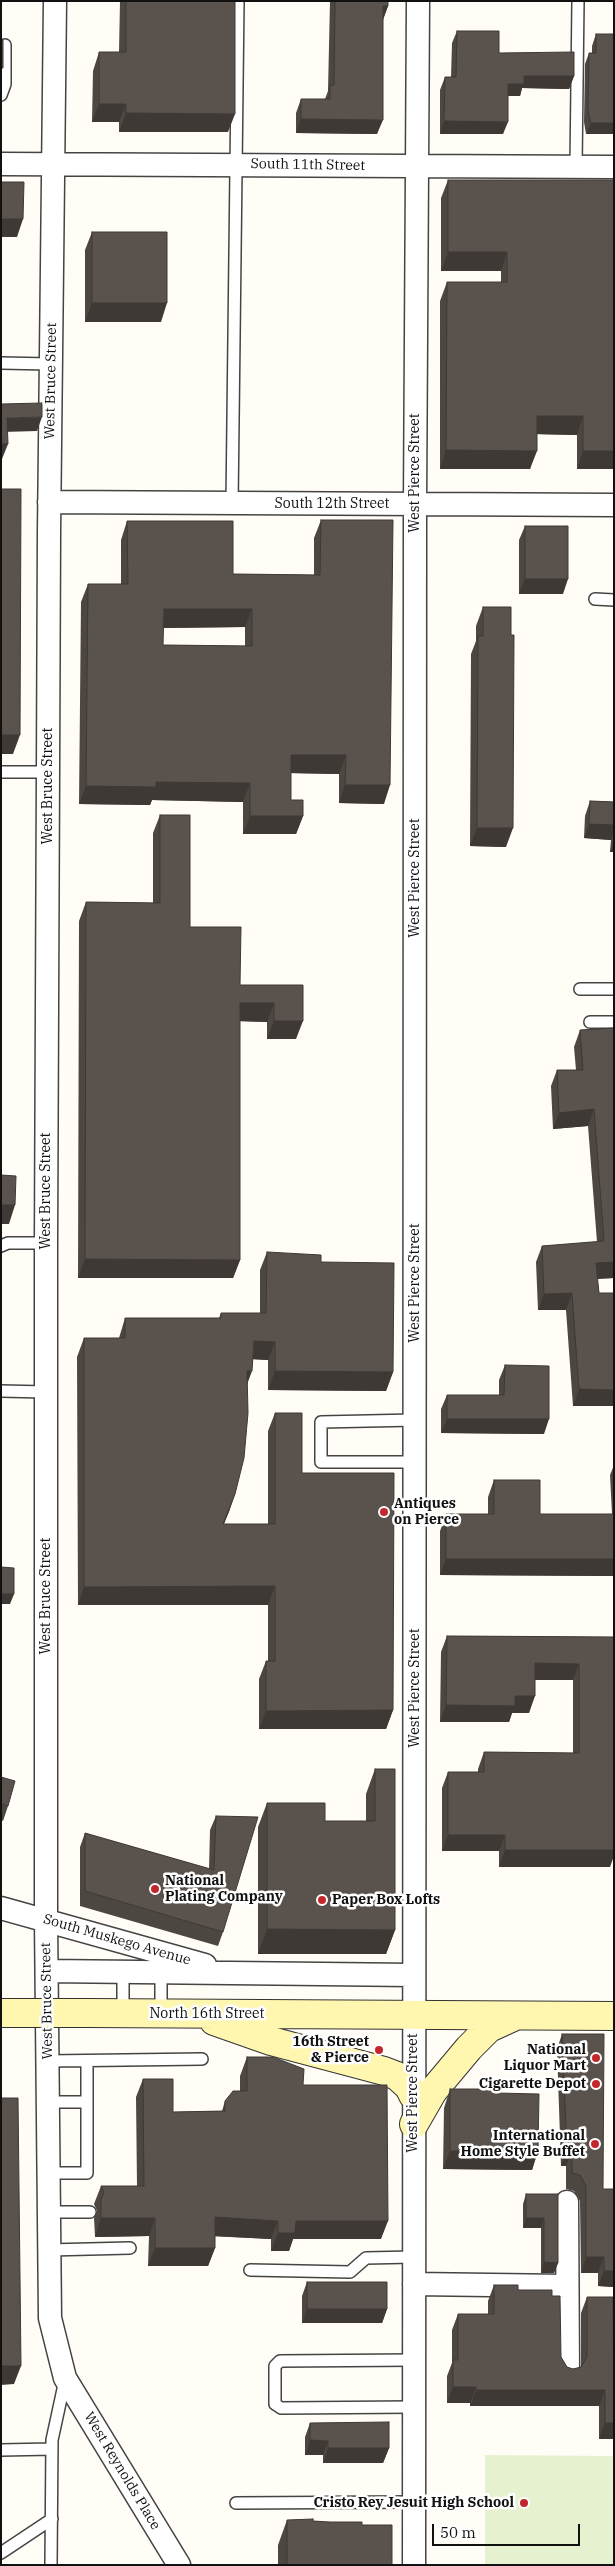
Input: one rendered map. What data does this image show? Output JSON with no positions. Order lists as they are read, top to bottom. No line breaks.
{"streets":{"main road":["North 16th Street"],"street":["South 11th Street","West Bruce Street","West Pierce Street","South 12th Street","South Muskego Avenue","West Reynolds Place"]},"crossings":[["South 11th Street","West Bruce Street"],["South 11th Street","West Pierce Street"],["West Bruce Street","South 12th Street"],["West Bruce Street","South Muskego Avenue"],["West Bruce Street","West Reynolds Place"],["West Pierce Street","South 12th Street"],["West Pierce Street","South Muskego Avenue"],["West Pierce Street","North 16th Street"]],"places":["Antiques on Pierce","National Plating Company","Paper Box Lofts","16th Street & Pierce","National Liquor Mart","Cigarette Depot","International Home Style Buffet","Cristo Rey Jesuit High School"],"scale_bar":"50 m"}
